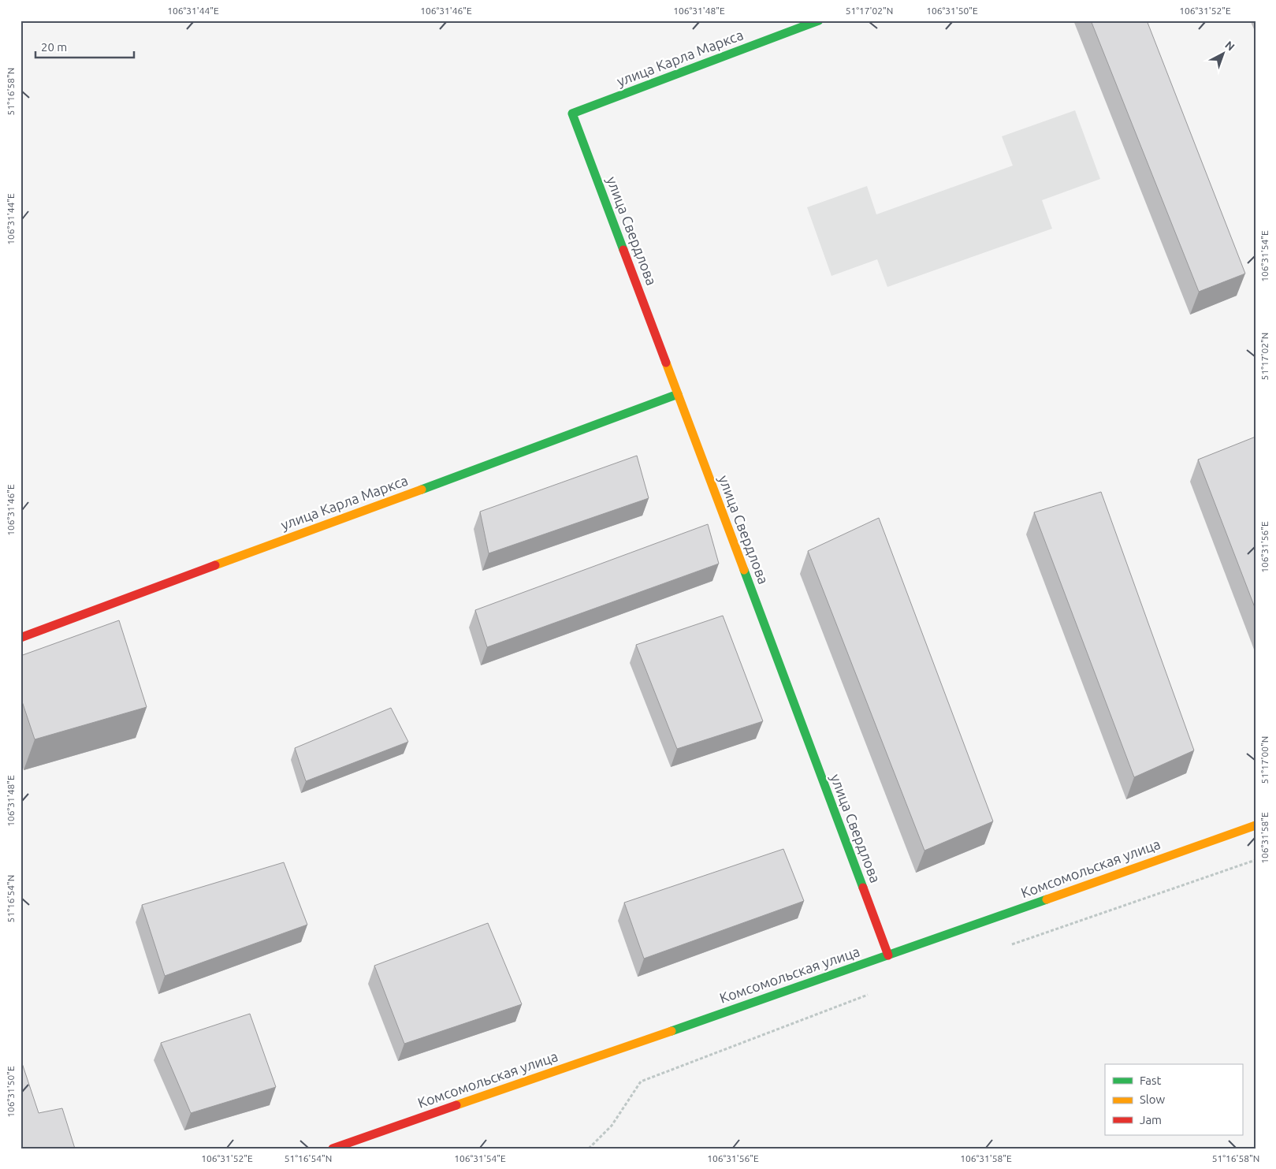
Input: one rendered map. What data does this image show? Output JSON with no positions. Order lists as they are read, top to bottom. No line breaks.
{"streets":{"street":["улица Карла Маркса","улица Свердлова","Комсомольская улица"]},"crossings":[["улица Карла Маркса","улица Свердлова"],["улица Свердлова","Комсомольская улица"]],"legend":["Fast","Slow","Jam"],"scale_bar":"20 m","north":"top right","coordinates":["106°31'44\"E","106°31'46\"E","106°31'48\"E","51°17'02\"N","106°31'50\"E","106°31'52\"E","51°16'58\"N","106°31'54\"E","106°31'56\"E","51°17'00\"N","106°31'58\"E","51°16'54\"N"]}
